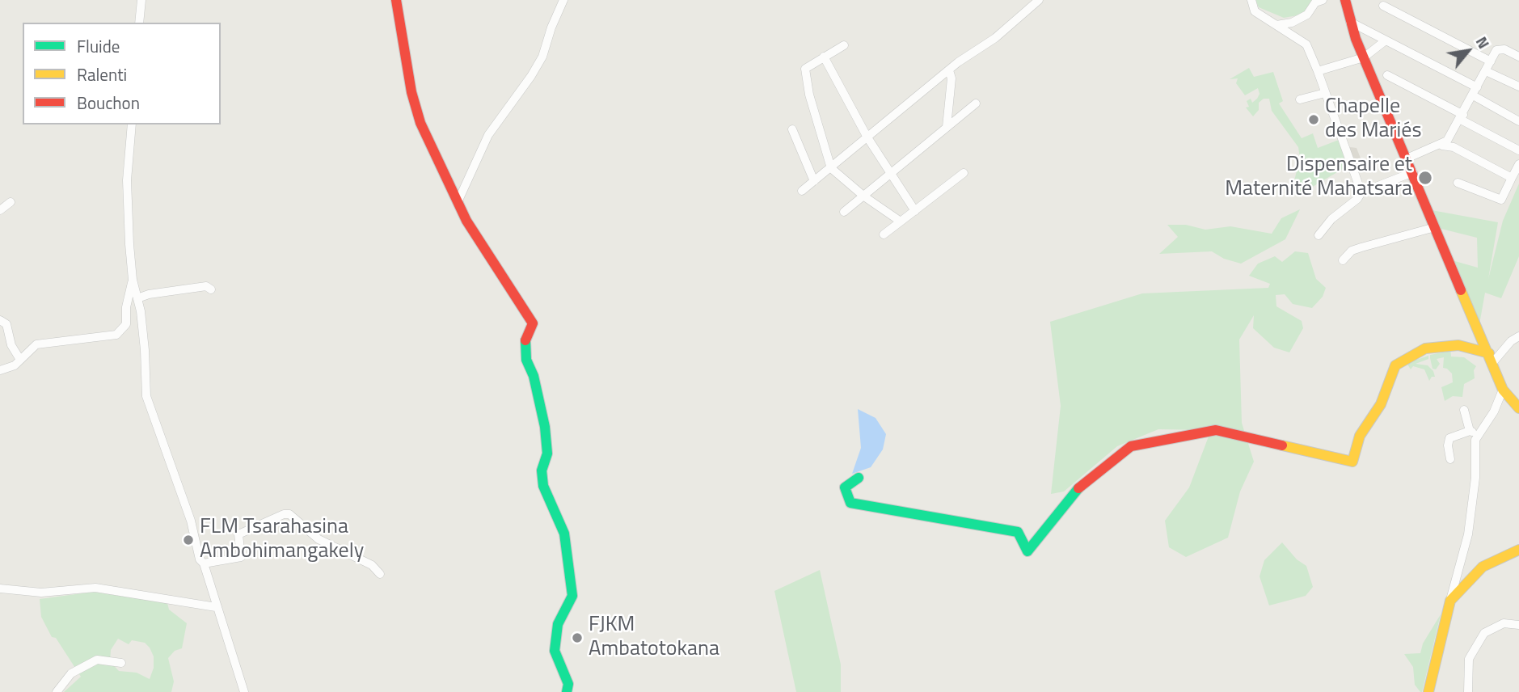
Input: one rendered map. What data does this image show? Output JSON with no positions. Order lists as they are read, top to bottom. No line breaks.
{"places":["Chapelle des Mariés","Dispensaire et Maternité Mahatsara","FLM Tsarahasina Ambohimangakely","FJKM Ambatotokana"],"legend":["Fluide","Ralenti","Bouchon"],"north":"top right"}
